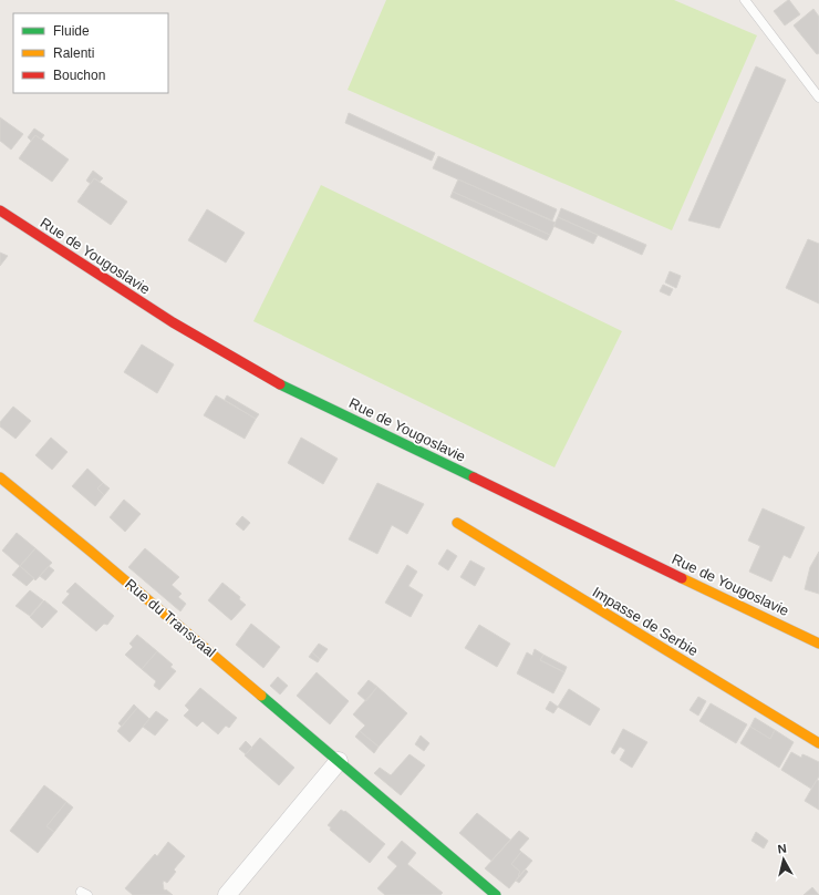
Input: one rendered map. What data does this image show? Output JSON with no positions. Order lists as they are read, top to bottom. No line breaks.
{"streets":{"street":["Rue de Yougoslavie","Rue du Transvaal","Impasse de Serbie"]},"legend":["Fluide","Ralenti","Bouchon"],"north":"top"}
